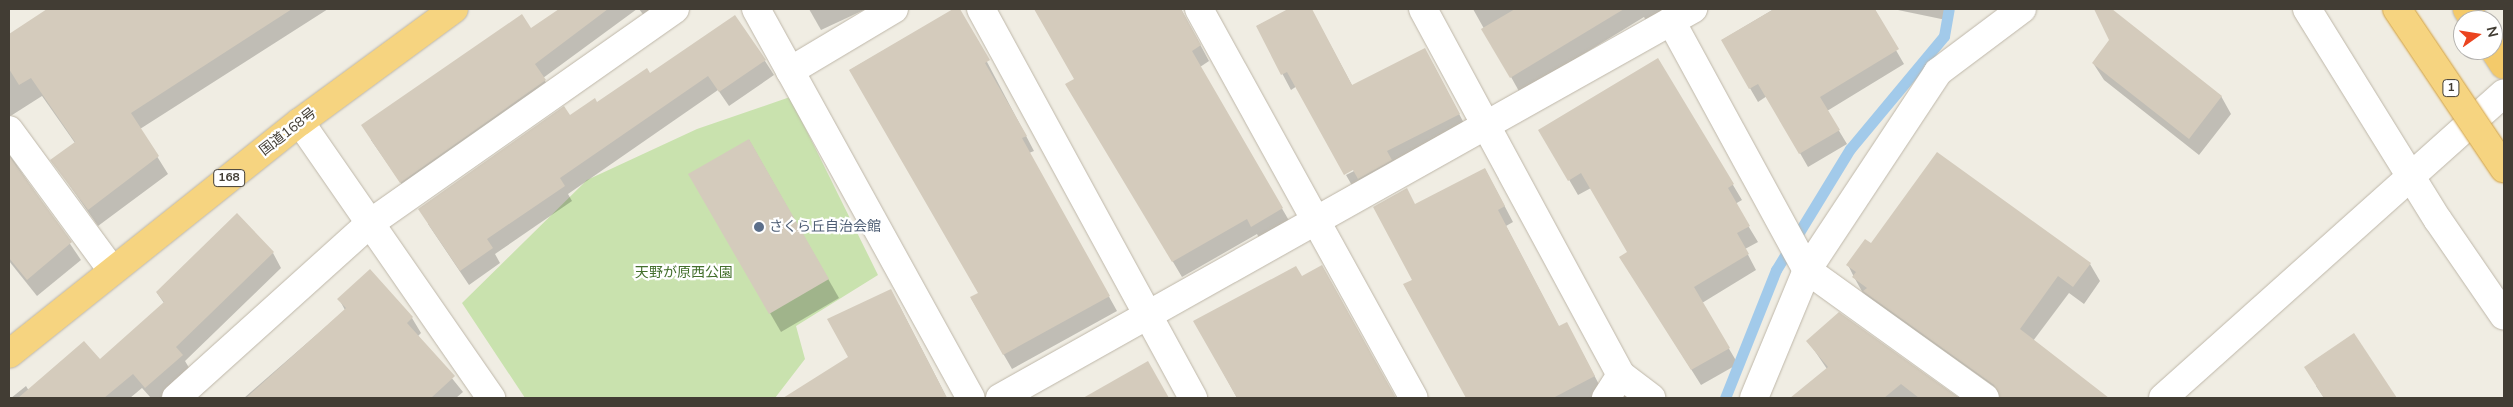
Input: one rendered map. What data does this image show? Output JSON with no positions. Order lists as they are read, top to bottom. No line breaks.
{"streets":{"highway":["1","国道168号","168"]},"parks":["天野が原西公園"],"places":["さくら丘自治会館"],"north":"right"}
